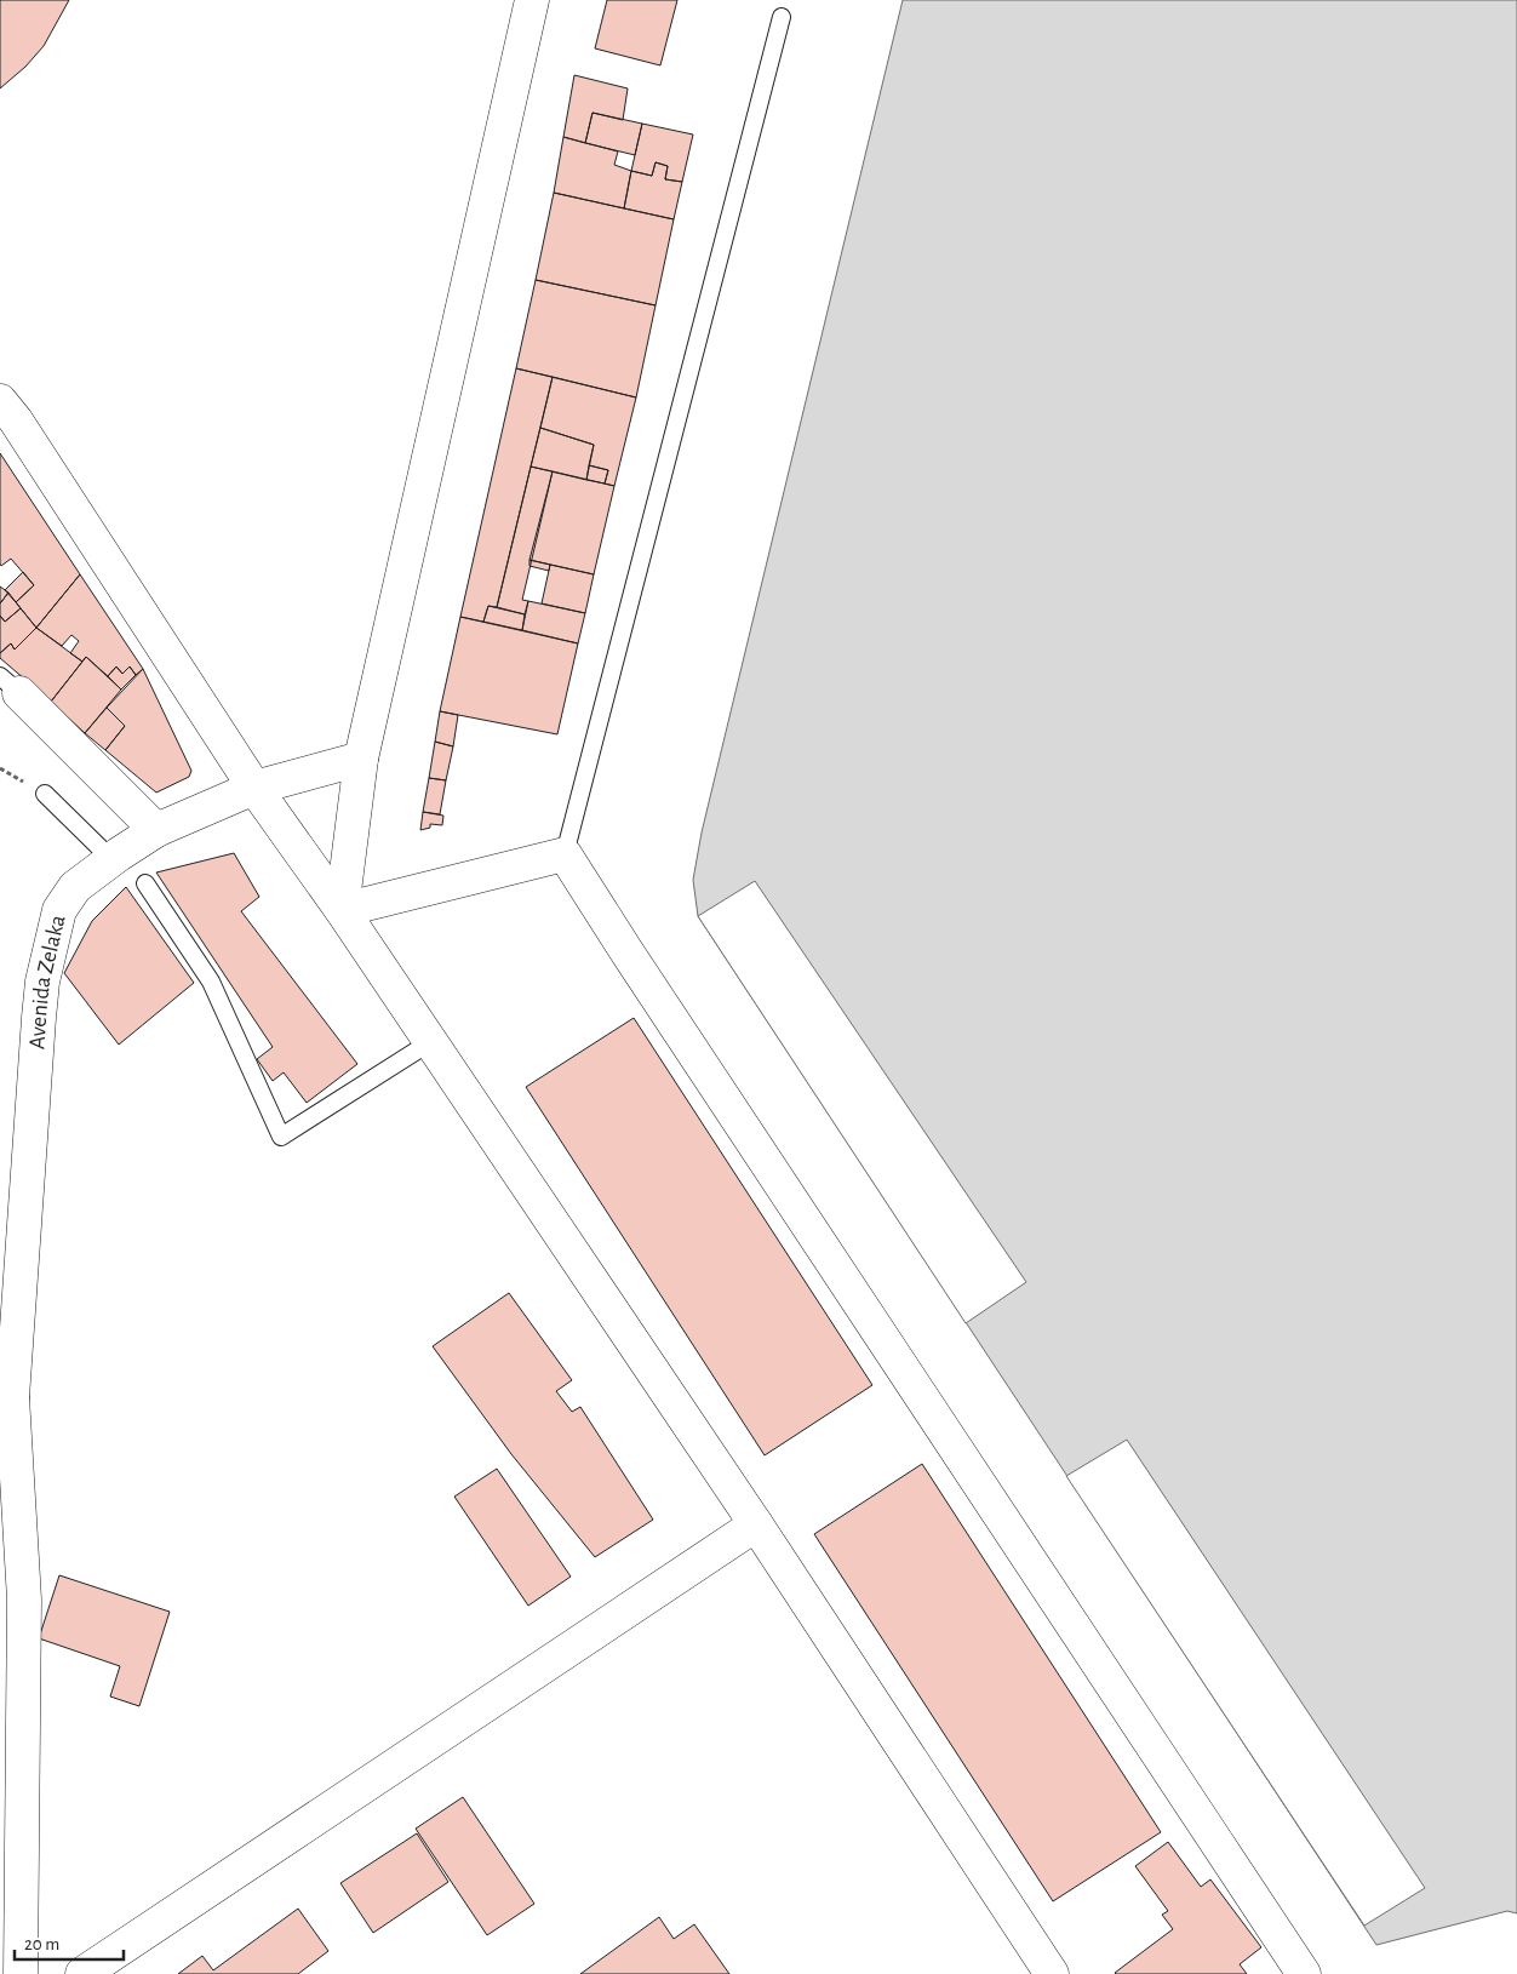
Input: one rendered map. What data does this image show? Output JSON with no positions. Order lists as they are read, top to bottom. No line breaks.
{"streets":{"street":["Avenida Zelaka"]},"scale_bar":"20 m"}
